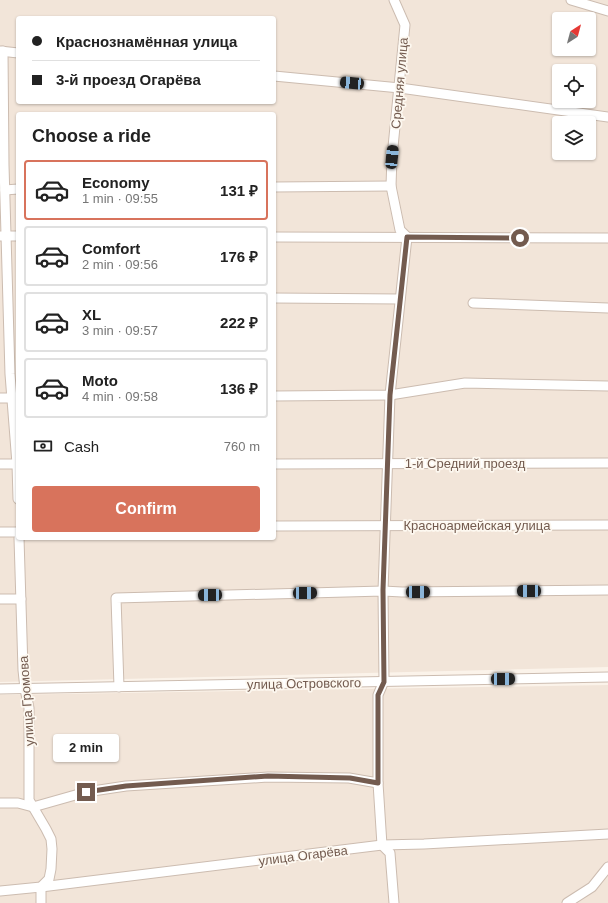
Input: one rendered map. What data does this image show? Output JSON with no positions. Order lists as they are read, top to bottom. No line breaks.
{"streets":{"street":["Средняя улица","1-й Средний проезд","Красноармейская улица","улица Островского","улица Громова","улица Огарёва"]},"crossings":[["улица Островского","улица Громова"],["улица Громова","улица Огарёва"]],"north":"top right","page":{"banner":["Краснознамённая улица","3-й проезд Огарёва"],"heading":"Choose a ride","list":[{"name":"Economy","note":"1 min · 09:55","value":"131 ₽"},{"name":"Comfort","note":"2 min · 09:56","value":"176 ₽"},{"name":"XL","note":"3 min · 09:57","value":"222 ₽"},{"name":"Moto","note":"4 min · 09:58","value":"136 ₽"}],"pay":["Cash","760 m"],"buttons":"Confirm","bubble":"2 min"}}
